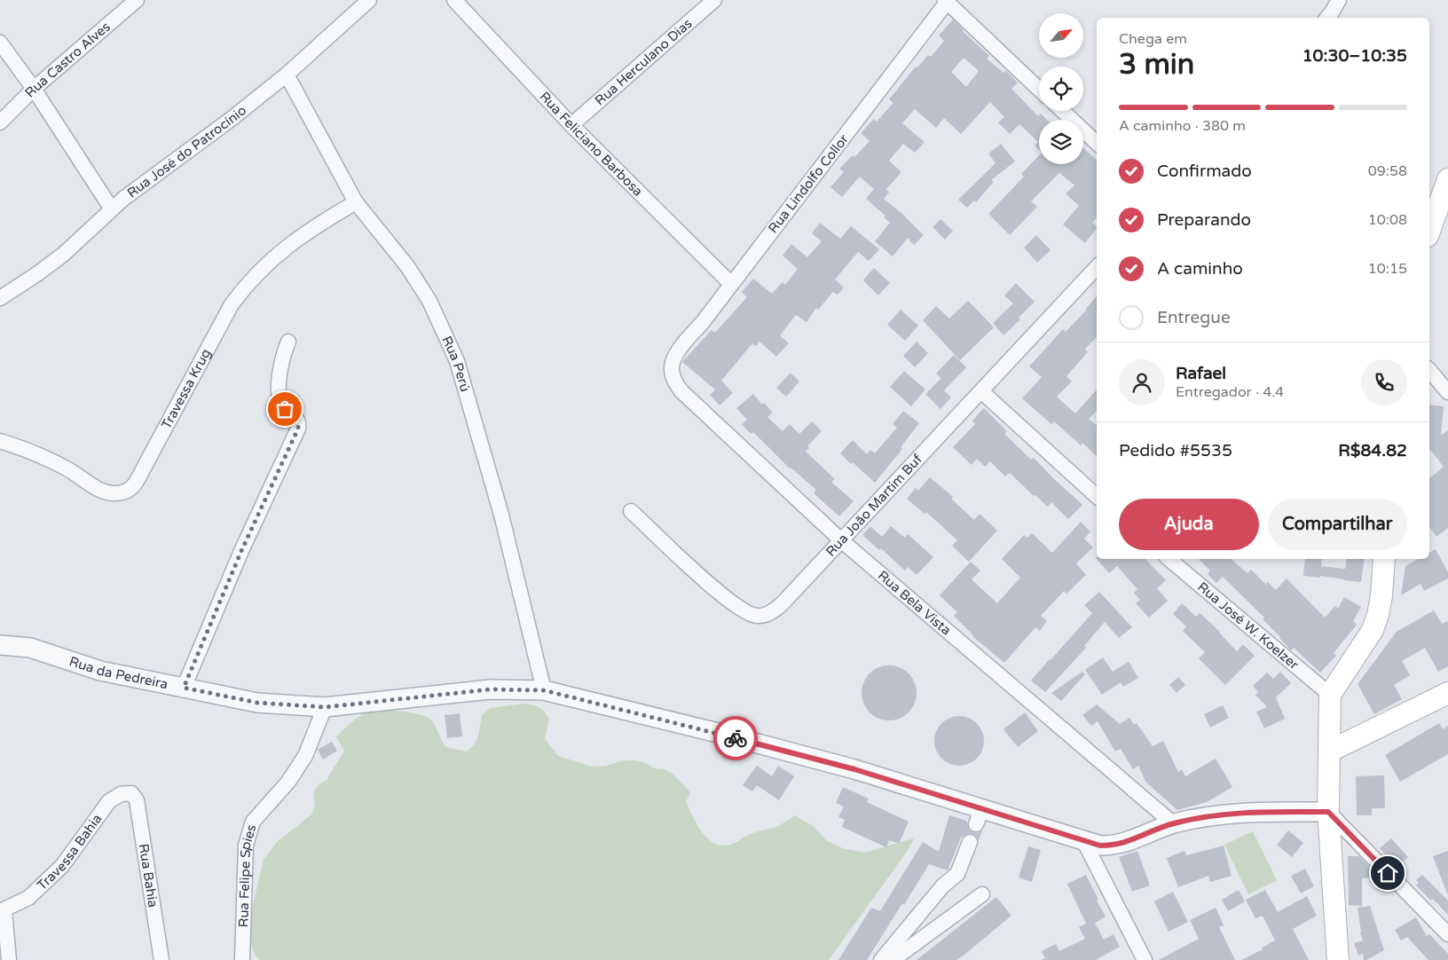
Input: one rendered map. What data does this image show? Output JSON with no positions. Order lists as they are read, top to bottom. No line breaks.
{"streets":{"street":["Rua Castro Alves","Rua Herculano Dias","Rua Feliciano Barbosa","Rua José do Patrocínio","Rua Lindolfo Collor","Rua Perú","Travessa Krug","Rua João Martim Buf","Rua Bela Vista","Rua José W. Koelzer","Rua da Pedreira","Travessa Bahia","Rua Bahia","Rua Felipe Spies"]},"crossings":[["Rua Herculano Dias","Rua Feliciano Barbosa"],["Rua Feliciano Barbosa","Rua Lindolfo Collor"],["Rua José do Patrocínio","Rua Perú"],["Rua Lindolfo Collor","Rua Bela Vista"],["Rua Perú","Travessa Krug"],["Rua Perú","Rua da Pedreira"],["Rua João Martim Buf","Rua Bela Vista"],["Rua Bela Vista","Rua da Pedreira"],["Rua da Pedreira","Rua Felipe Spies"],["Travessa Bahia","Rua Bahia"]],"north":"top right","page":{"heading":["3 min","Chega em","10:30–10:35"],"panel":["Rafael","Entregador · 4.4","Pedido #5535","R$84.82"],"bar":"A caminho · 380 m","list":[["Confirmado","09:58"],["Preparando","10:08"],["A caminho","10:15"],"Entregue"],"buttons":["Ajuda","Compartilhar"]}}
